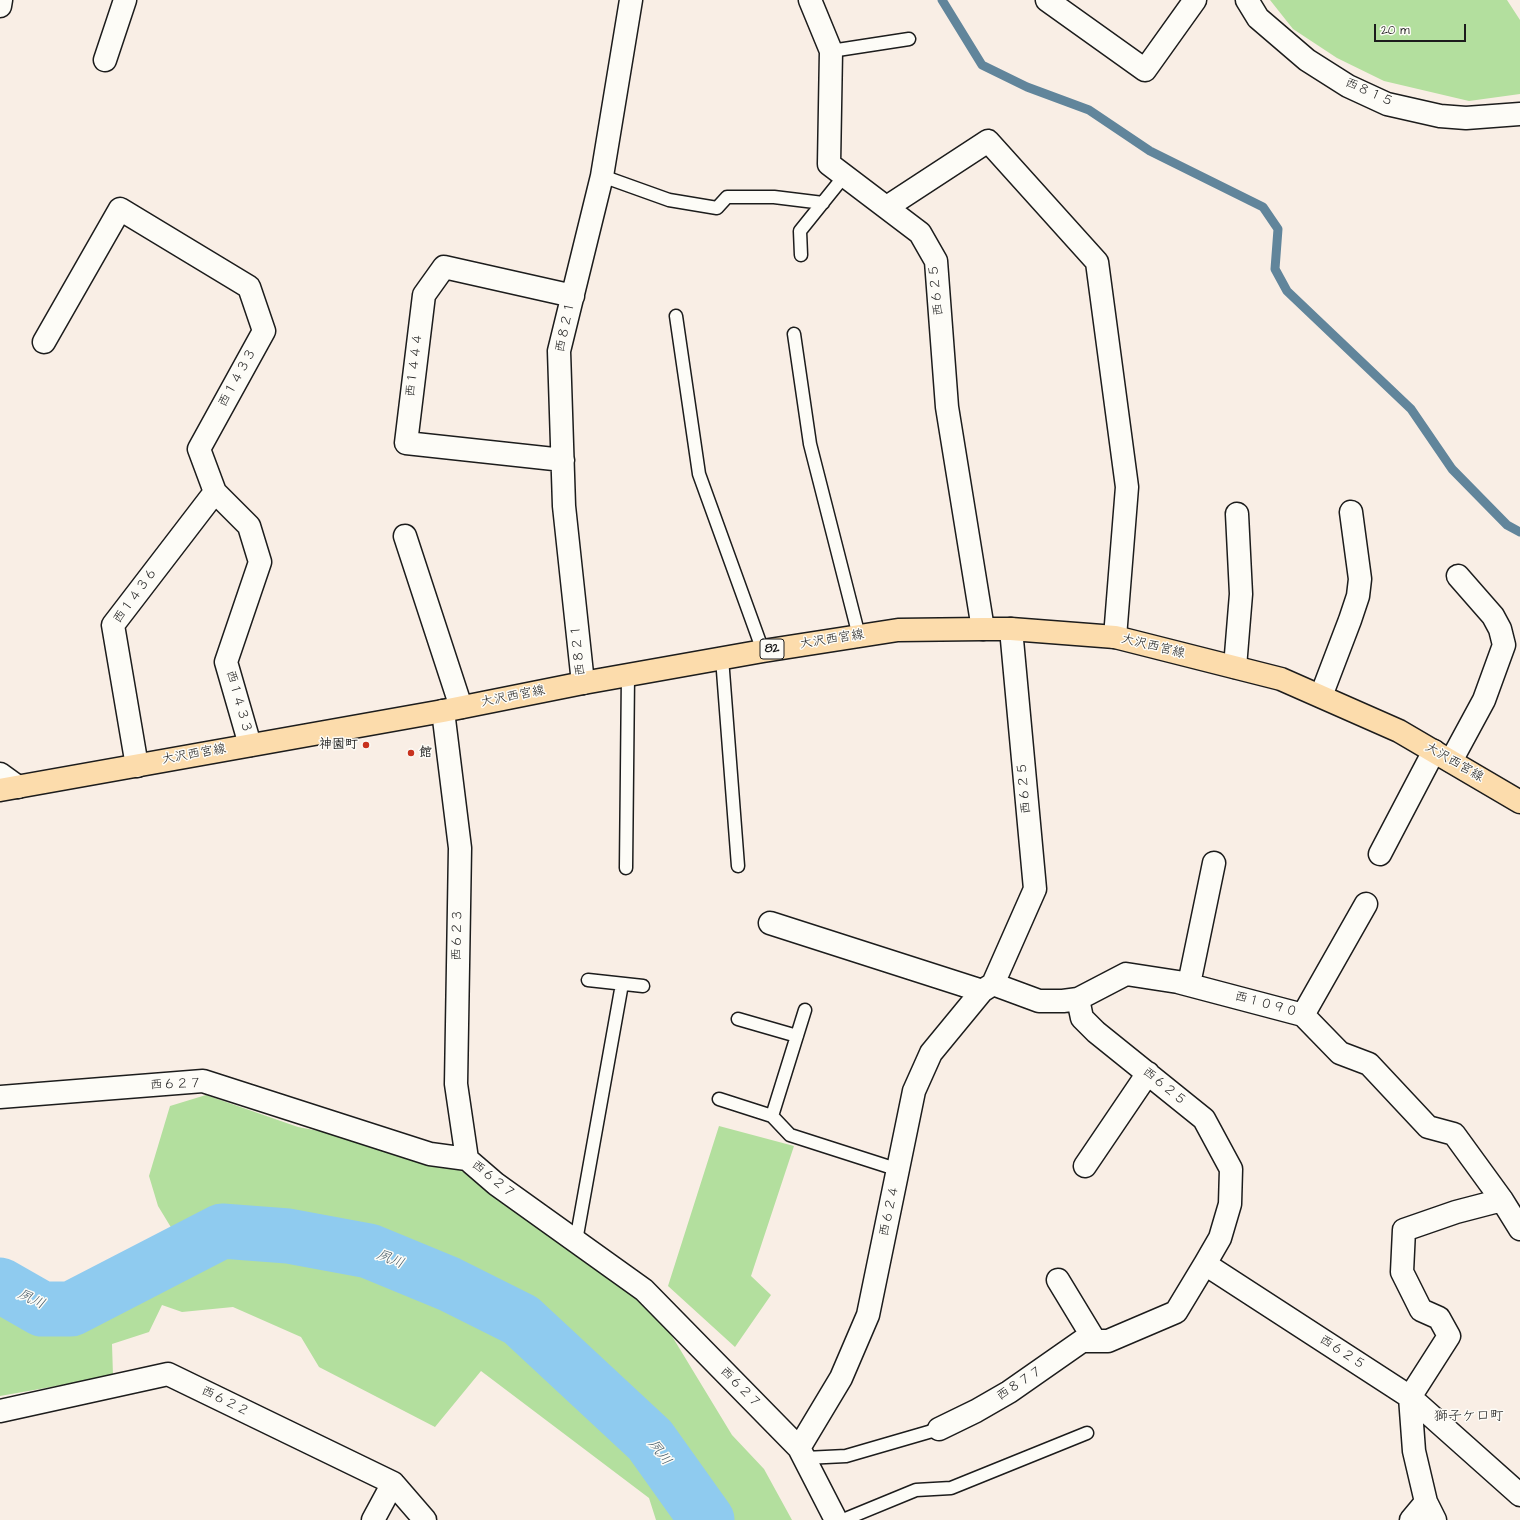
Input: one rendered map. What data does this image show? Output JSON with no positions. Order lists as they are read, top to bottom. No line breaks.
{"streets":{"main road":["大沢西宮線","82"],"street":["西８１５","西６２５","西８２１","西１４４４","西１４３３","西１４３６","西６２３","西１０９０","西６２７","西６２４","西８７７","西６２２"]},"crossings":[["西６２５","大沢西宮線"],["西６２５","西１０９０"],["西６２５","西６２４"],["西６２５","西８７７"],["西８２１","西１４４４"],["西８２１","大沢西宮線"],["西１４３３","西１４３６"],["西１４３３","大沢西宮線"],["西１４３６","大沢西宮線"],["大沢西宮線","西６２３"],["西６２３","西６２７"],["西６２７","西６２４"],["西６２７","西８７７"],["西６２４","西８７７"]],"districts":["獅子ケ口町"],"water":["夙川"],"places":["神園町","館"],"scale_bar":"20 m"}
